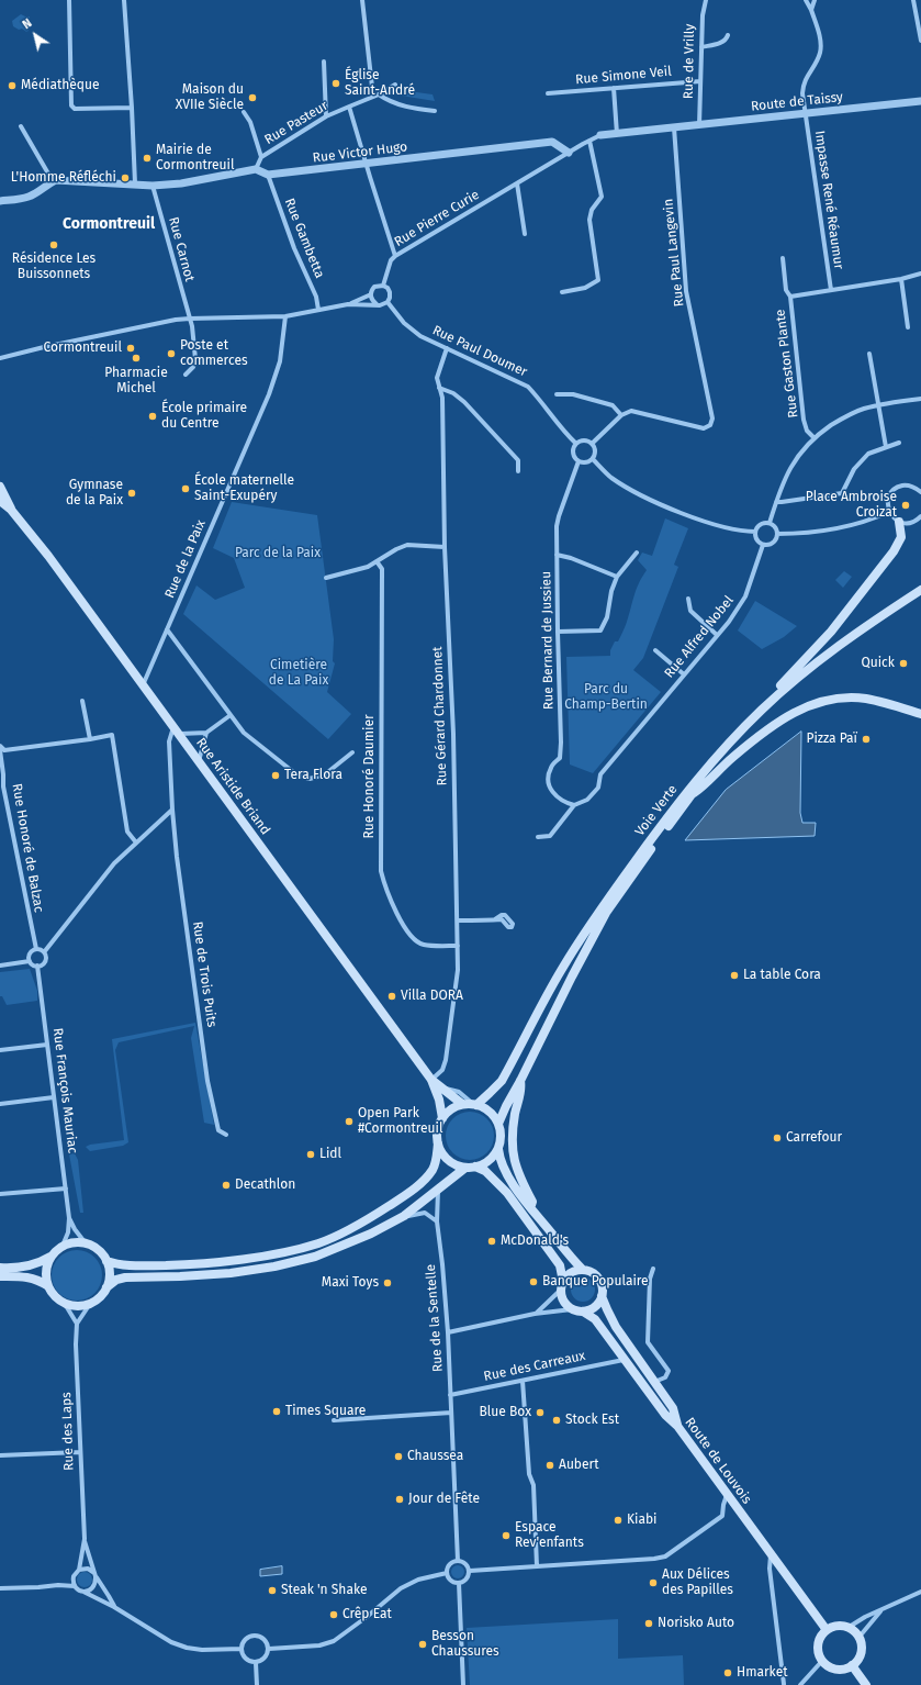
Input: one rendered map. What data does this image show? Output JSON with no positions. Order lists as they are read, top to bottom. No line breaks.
{"streets":{"main road":["Rue Aristide Briand","Voie Verte","Route de Louvois"],"street":["Rue de Vrilly","Rue Simone Veil","Route de Taissy","Rue Pasteur","Rue Victor Hugo","Impasse René Réaumur","Rue Pierre Curie","Rue Gambetta","Rue Carnot","Rue Paul Langevin","Rue Paul Doumer","Rue Gaston Plante","Rue de la Paix","Rue Alfred Nobel","Rue Bernard de Jussieu","Rue Gérard Chardonnet","Rue Honoré Daumier","Rue Honoré de Balzac","Rue de Trois Puits","Rue François Mauriac","Rue de la Sentelle","Rue des Carreaux","Rue des Laps"]},"crossings":[["Rue de Vrilly","Rue Simone Veil"],["Rue de Vrilly","Route de Taissy"],["Route de Taissy","Impasse René Réaumur"],["Route de Taissy","Rue Paul Langevin"],["Rue Pasteur","Rue Victor Hugo"],["Rue Pasteur","Rue Pierre Curie"],["Rue Victor Hugo","Rue Pierre Curie"],["Rue Victor Hugo","Rue Gambetta"],["Rue Pierre Curie","Rue Paul Doumer"],["Rue Paul Doumer","Rue Bernard de Jussieu"],["Rue Paul Doumer","Rue Gérard Chardonnet"],["Rue de la Paix","Rue Aristide Briand"],["Rue Alfred Nobel","Rue Bernard de Jussieu"],["Rue Gérard Chardonnet","Rue Honoré Daumier"],["Rue Gérard Chardonnet","Rue Aristide Briand"],["Rue Aristide Briand","Voie Verte"],["Rue Aristide Briand","Rue de Trois Puits"],["Rue Honoré de Balzac","Rue François Mauriac"],["Rue de la Sentelle","Rue des Carreaux"],["Rue des Carreaux","Route de Louvois"]],"districts":["Cormontreuil"],"parks":["Parc de la Paix","Cimetière de La Paix","Parc du Champ-Bertin"],"places":["Église Saint-André","Médiathèque","Maison du XVIIe Siècle","Mairie de Cormontreuil","L'Homme Réfléchi","Résidence Les Buissonnets","Cormontreuil","Poste et commerces","Pharmacie Michel","École primaire du Centre","École maternelle Saint-Exupéry","Gymnase de la Paix","Place Ambroise Croizat","Quick","Pizza Paï","Tera Flora","La table Cora","Villa DORA","Open Park #Cormontreuil","Carrefour","Lidl","Decathlon","McDonald's","Banque Populaire","Maxi Toys","Times Square","Blue Box","Stock Est","Chaussea","Aubert","Jour de Fête","Kiabi","Espace Rev'enfants","Aux Délices des Papilles","Steak 'n Shake","Crêp Eat","Norisko Auto","Besson Chaussures","Hmarket"],"north":"top left"}
